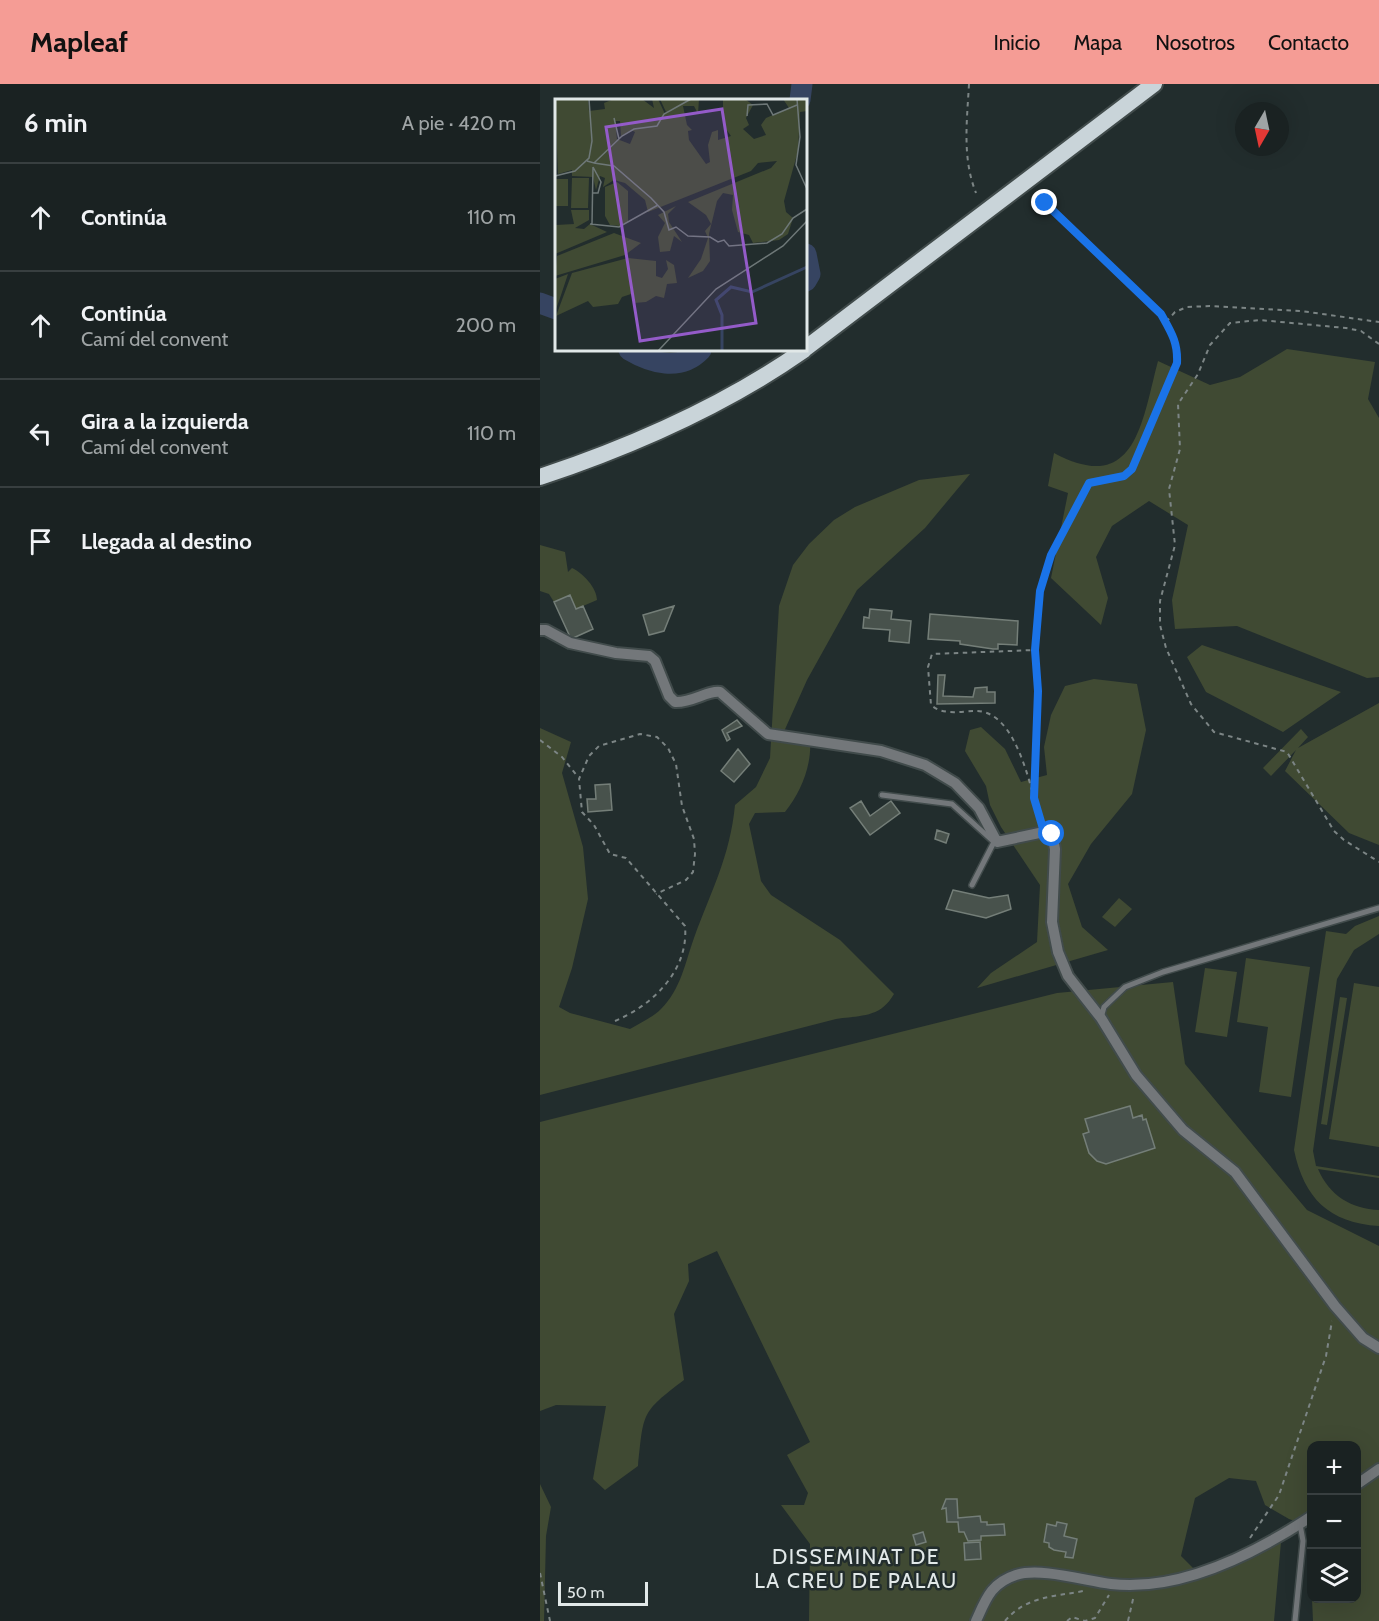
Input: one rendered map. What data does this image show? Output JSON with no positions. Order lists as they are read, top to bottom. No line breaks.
{"districts":["DISSEMINAT DE LA CREU DE PALAU"],"scale_bar":"50 m","north":"bottom","page":{"header":"Mapleaf","nav":["Inicio","Mapa","Nosotros","Contacto"],"heading":["6 min","A pie · 420 m"],"list":[["Continúa","110 m"],["Continúa","Camí del convent","200 m"],["Gira a la izquierda","Camí del convent","110 m"],"Llegada al destino"],"map_buttons":["+","−"],"scale":"50 m"}}
